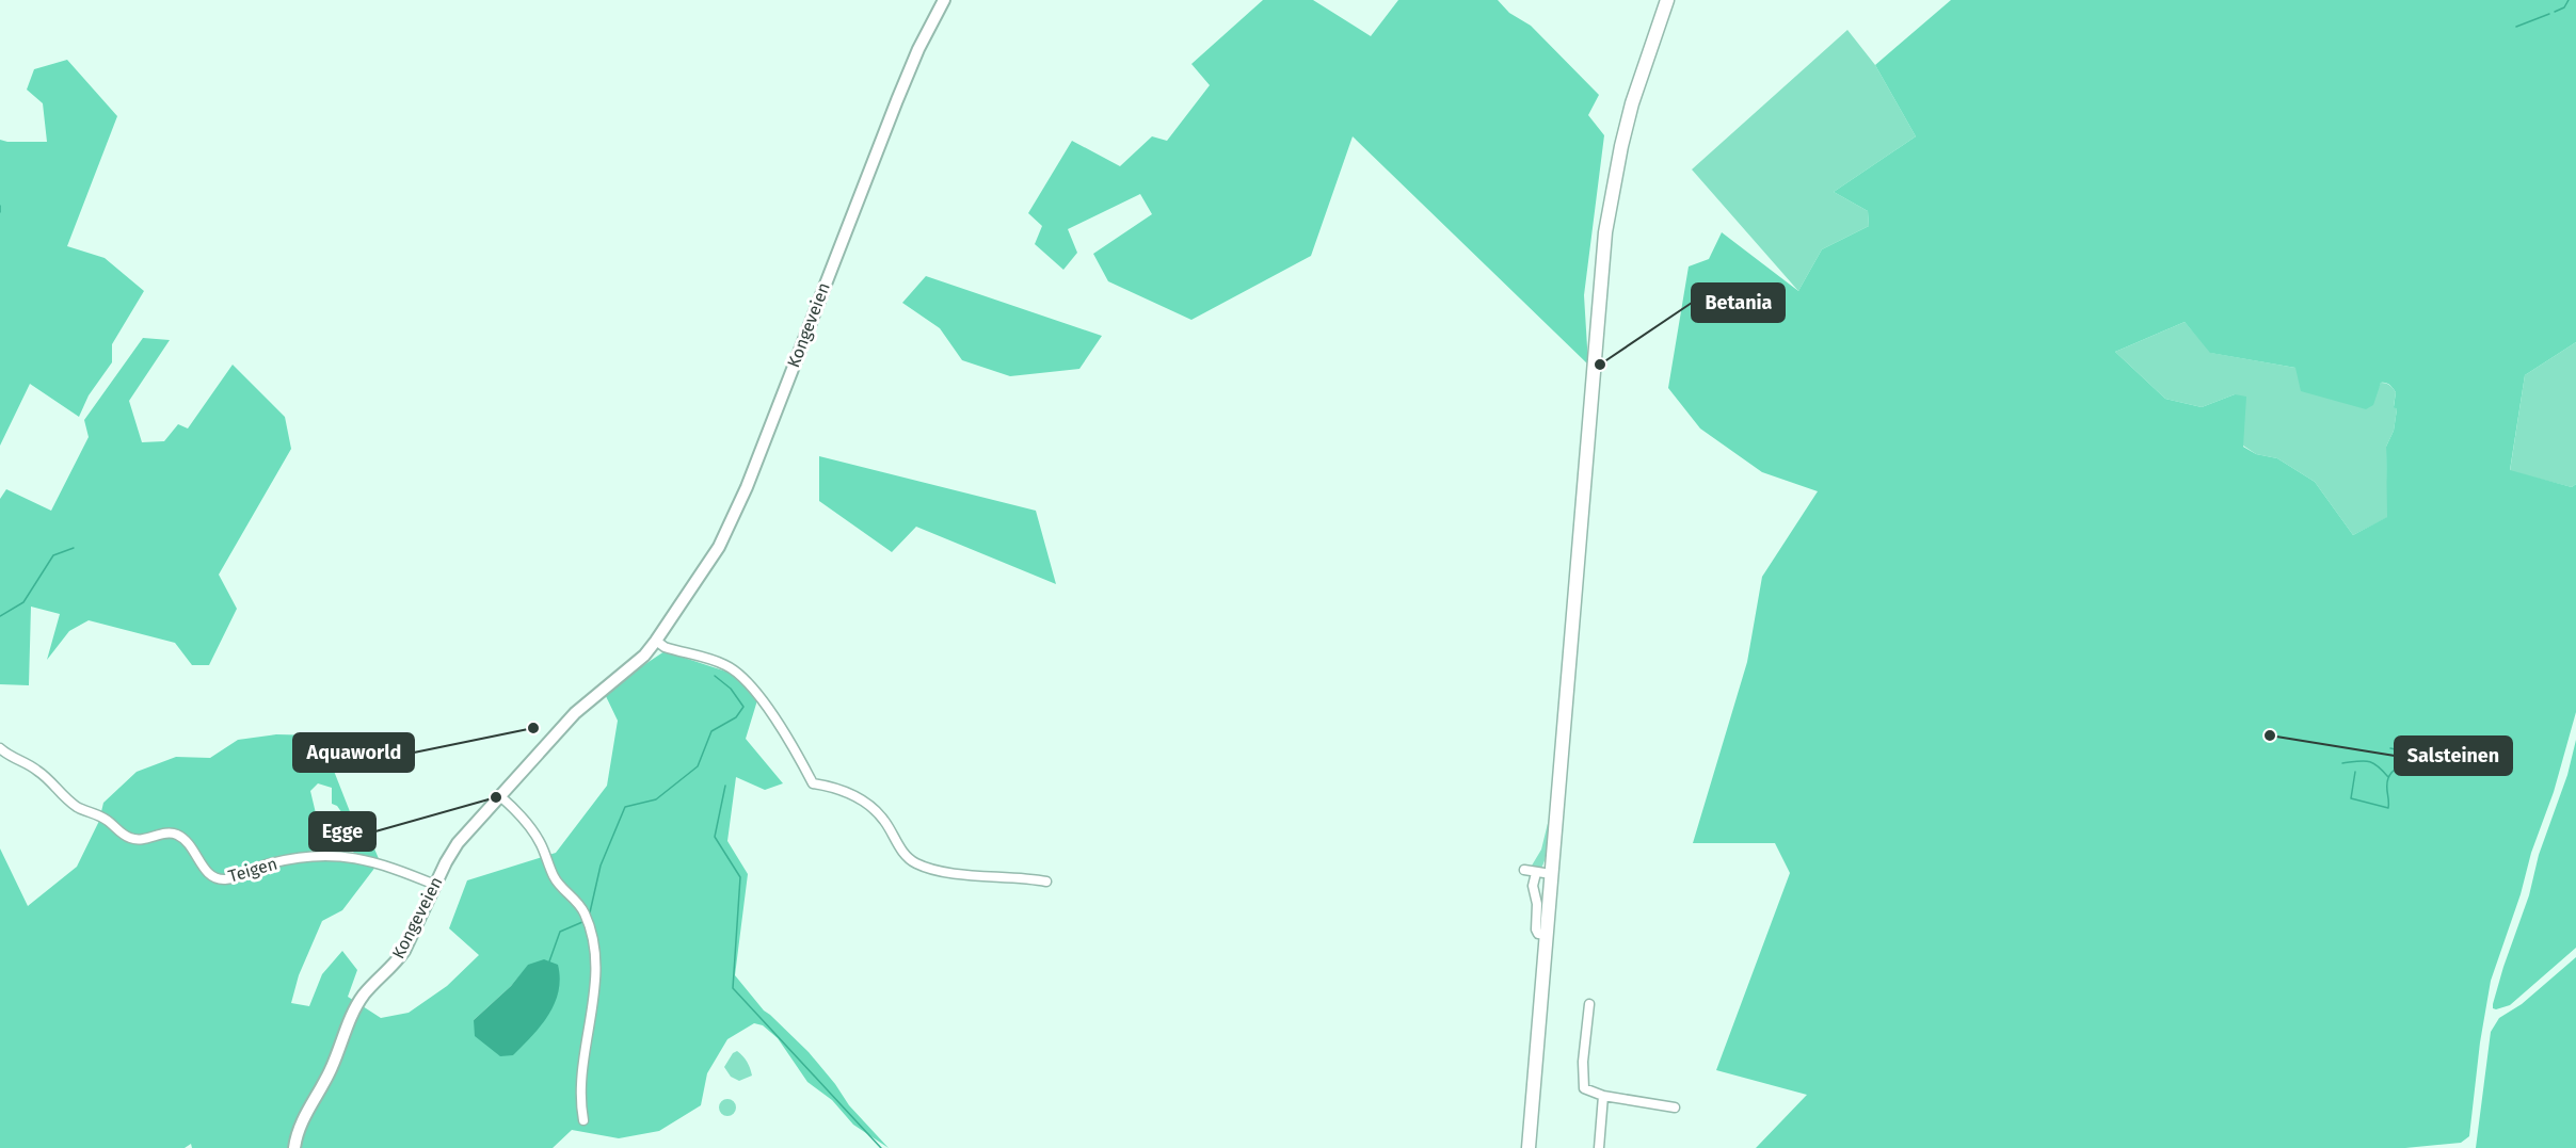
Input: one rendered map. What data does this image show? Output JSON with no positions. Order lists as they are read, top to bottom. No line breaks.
{"streets":{"main road":["Kongeveien"],"street":["Teigen"]},"crossings":[["Kongeveien","Teigen"]],"places":["Betania","Aquaworld","Salsteinen","Egge"]}
